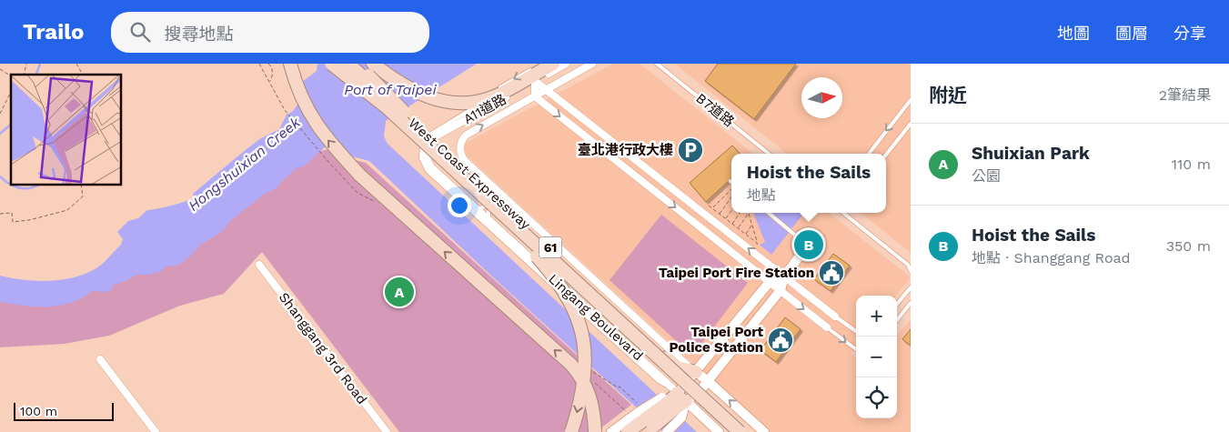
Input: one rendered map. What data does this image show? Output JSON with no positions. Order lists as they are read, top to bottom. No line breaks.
{"streets":{"highway":["West Coast Expressway","61"],"street":["A11道路","Lingang Boulevard","Shanggang 3rd Road"],"lane":["B7道路"]},"crossings":[["A11道路","Lingang Boulevard"]],"water":["Port of Taipei","Hongshuixian Creek"],"places":{"parking":["臺北港行政大樓"],"public building":["Taipei Port Fire Station","Taipei Port Police Station"]},"scale_bar":"100 m","north":"right","page":{"header":"Trailo","search":"搜尋地點","nav":["地圖","圖層","分享"],"heading":["附近","2筆結果"],"list":[{"mark":"A","name":"Shuixian Park","note":"公園","value":"110 m"},{"mark":"B","name":"Hoist the Sails","note":"地點 · Shanggang Road","value":"350 m"}],"popup":["Hoist the Sails","地點"],"pins":["B","A"],"map_buttons":["+","−"],"scale":"100 m"}}
